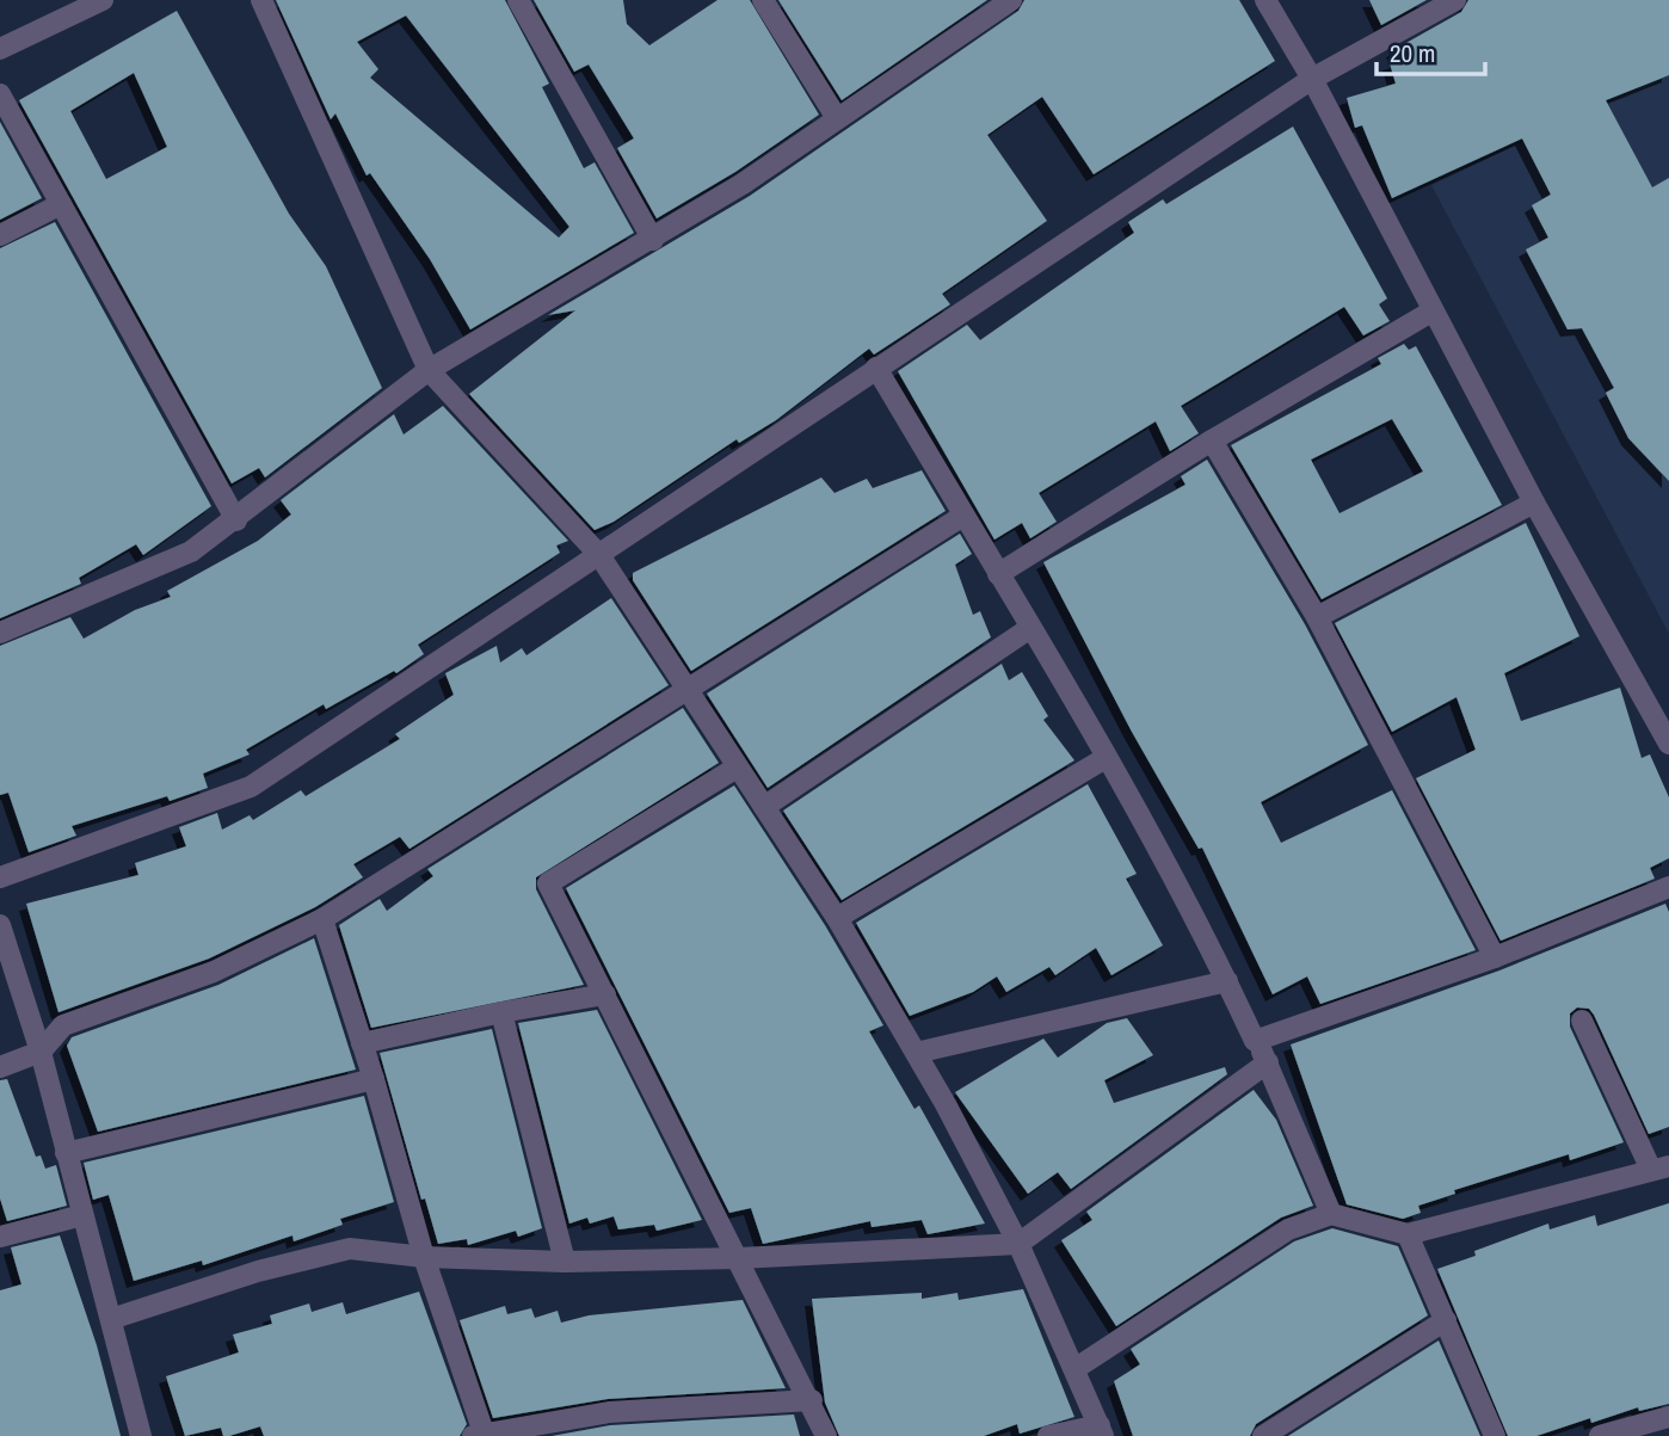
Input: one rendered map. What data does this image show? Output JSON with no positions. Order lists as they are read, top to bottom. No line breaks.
{"scale_bar":"20 m"}
